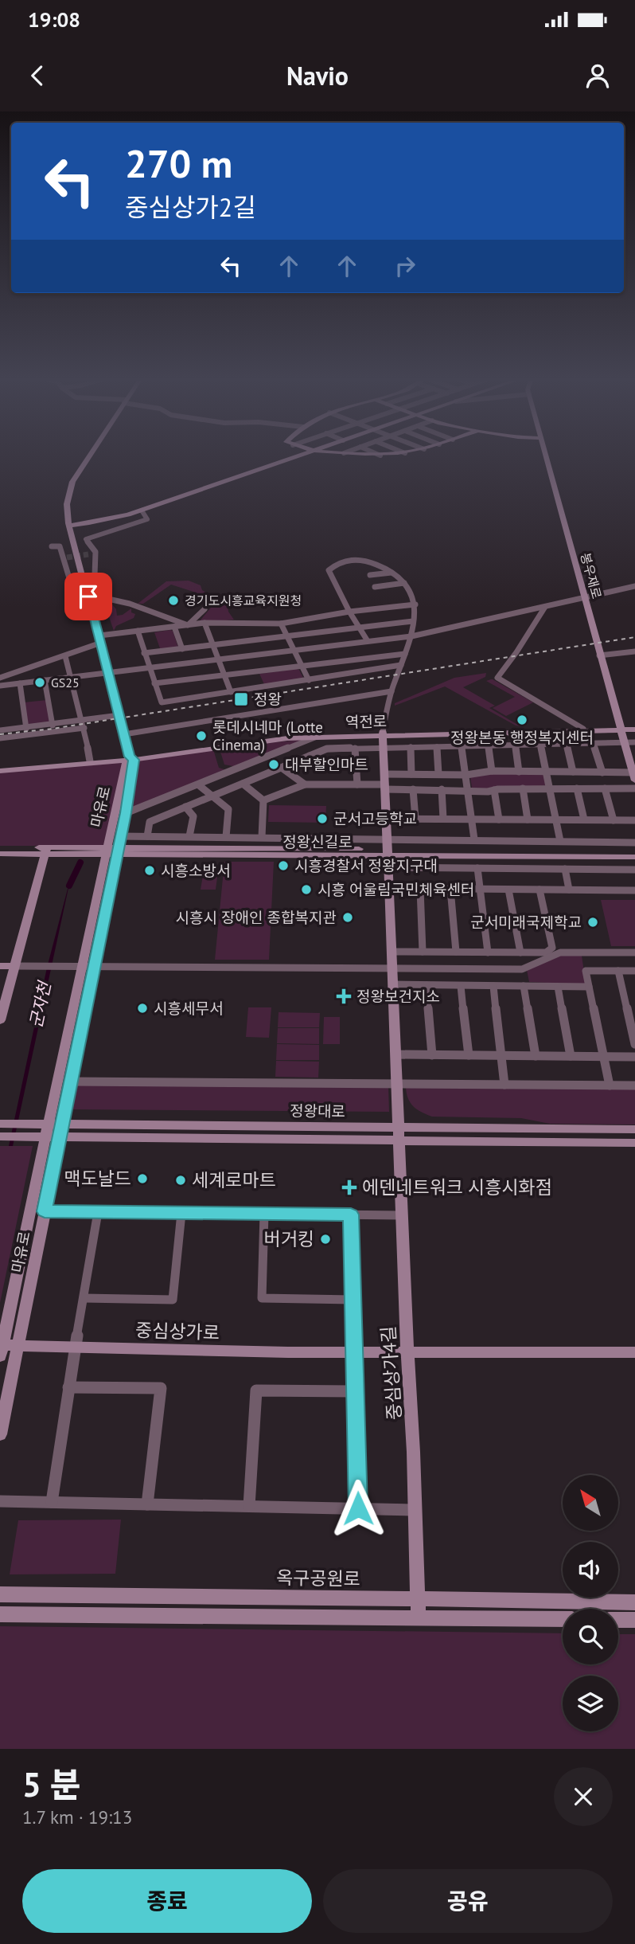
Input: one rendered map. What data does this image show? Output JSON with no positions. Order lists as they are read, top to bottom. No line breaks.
{"streets":{"street":["봉우재로","역전로","마유로","정왕신길로","정왕대로","중심상가로","중심상가4길","옥구공원로"]},"crossings":[["봉우재로","역전로"],["역전로","마유로"],["마유로","정왕신길로"],["마유로","정왕대로"],["마유로","중심상가로"],["정왕대로","중심상가4길"],["중심상가로","중심상가4길"],["중심상가4길","옥구공원로"]],"water":["군자천"],"places":{"other":["경기도시흥교육지원청","GS25","정왕본동 행정복지센터","롯데시네마 (Lotte Cinema)","대부할인마트","군서고등학교","시흥경찰서 정왕지구대","시흥소방서","시흥 어울림국민체육센터","시흥시 장애인 종합복지관","군서미래국제학교","시흥세무서","맥도날드","세계로마트","버거킹"],"transit":["정왕"],"health":["정왕보건지소","에덴네트워크 시흥시화점"]},"north":"top left","page":{"status":"19:08","header":"Navio","turn":["270 m","중심상가2길"],"heading":["5 분","1.7 km · 19:13"],"buttons":["종료","공유"]}}
